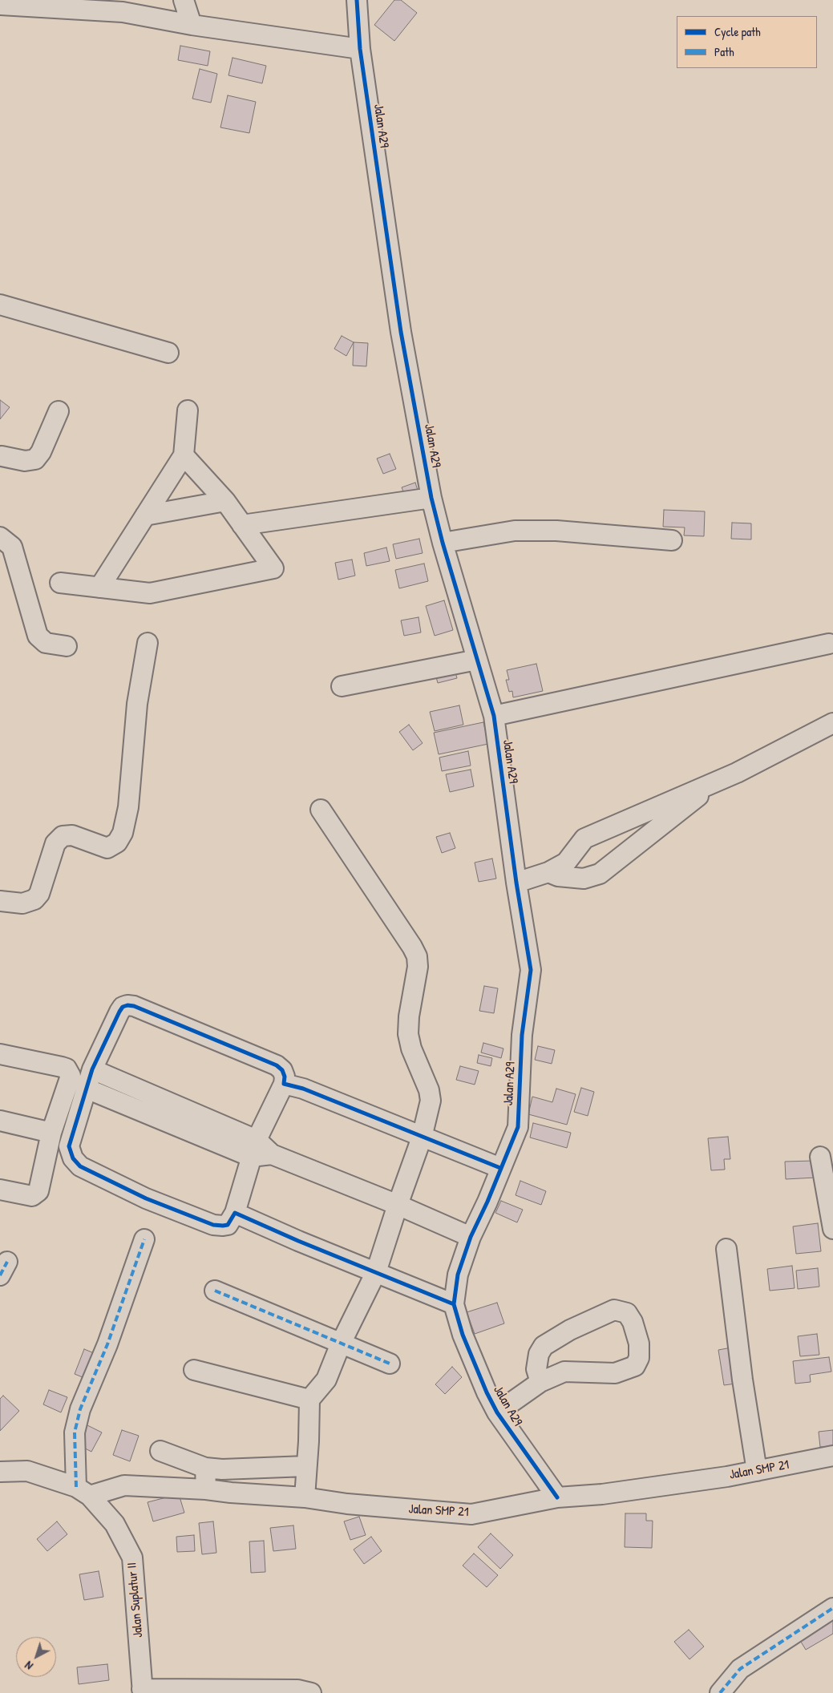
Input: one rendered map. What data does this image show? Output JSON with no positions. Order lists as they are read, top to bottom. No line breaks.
{"streets":{"street":["Jalan A29","Jalan SMP 21","Jalan Suplatur II"]},"crossings":[["Jalan A29","Jalan SMP 21"],["Jalan SMP 21","Jalan Suplatur II"]],"legend":["Cycle path","Path"],"north":"bottom left"}
